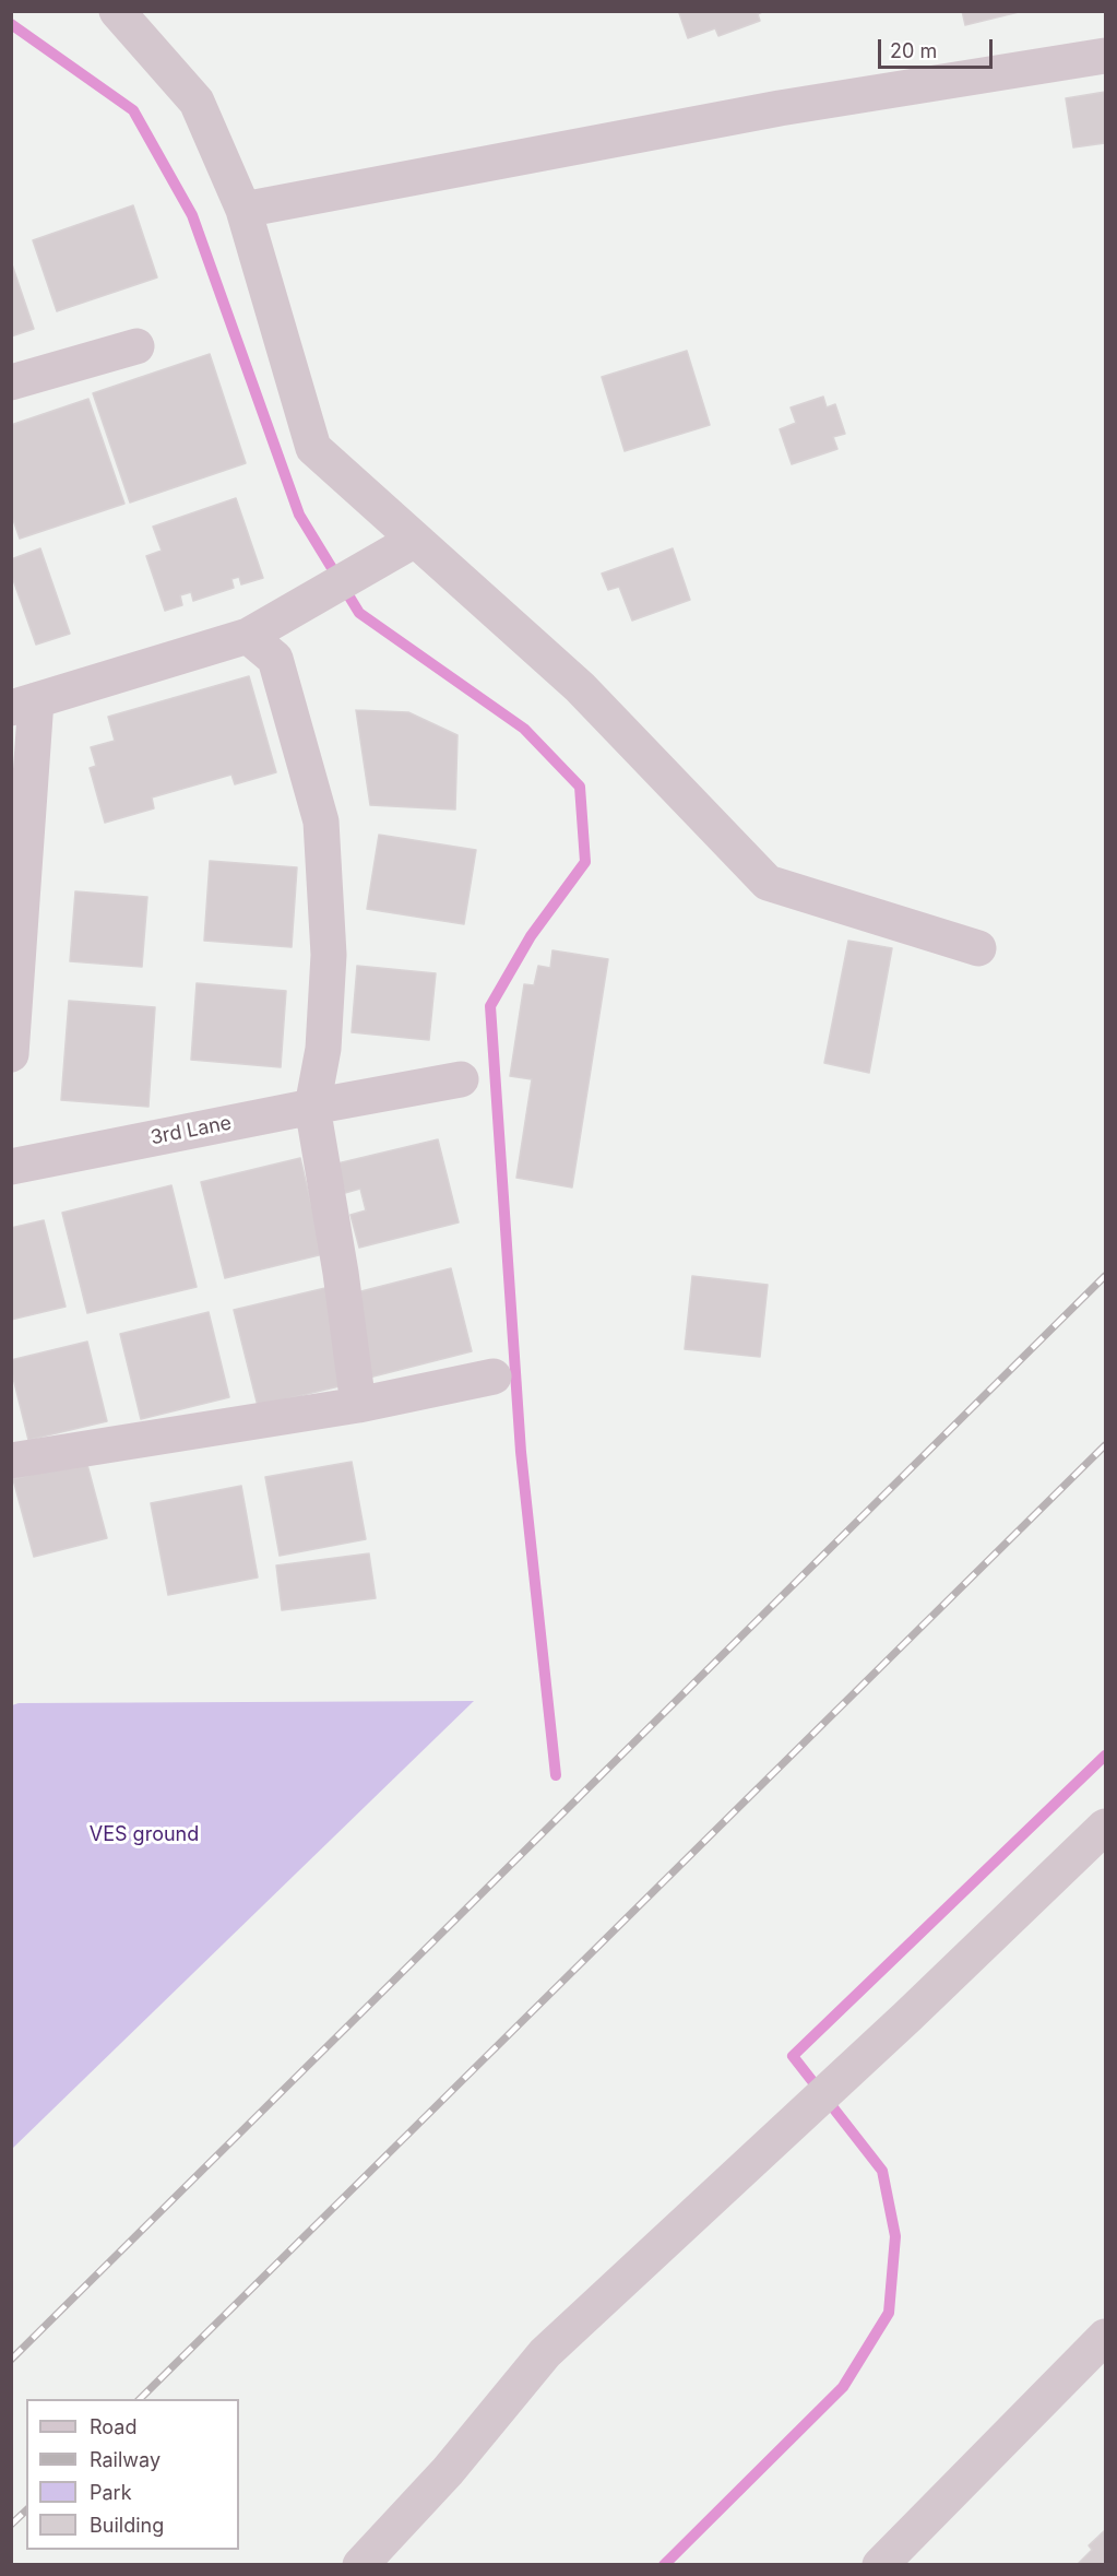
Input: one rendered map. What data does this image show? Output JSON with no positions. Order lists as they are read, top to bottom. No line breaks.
{"streets":{"street":["3rd Lane"]},"parks":["VES ground"],"legend":["Road","Railway","Park","Building"],"scale_bar":"20 m"}
